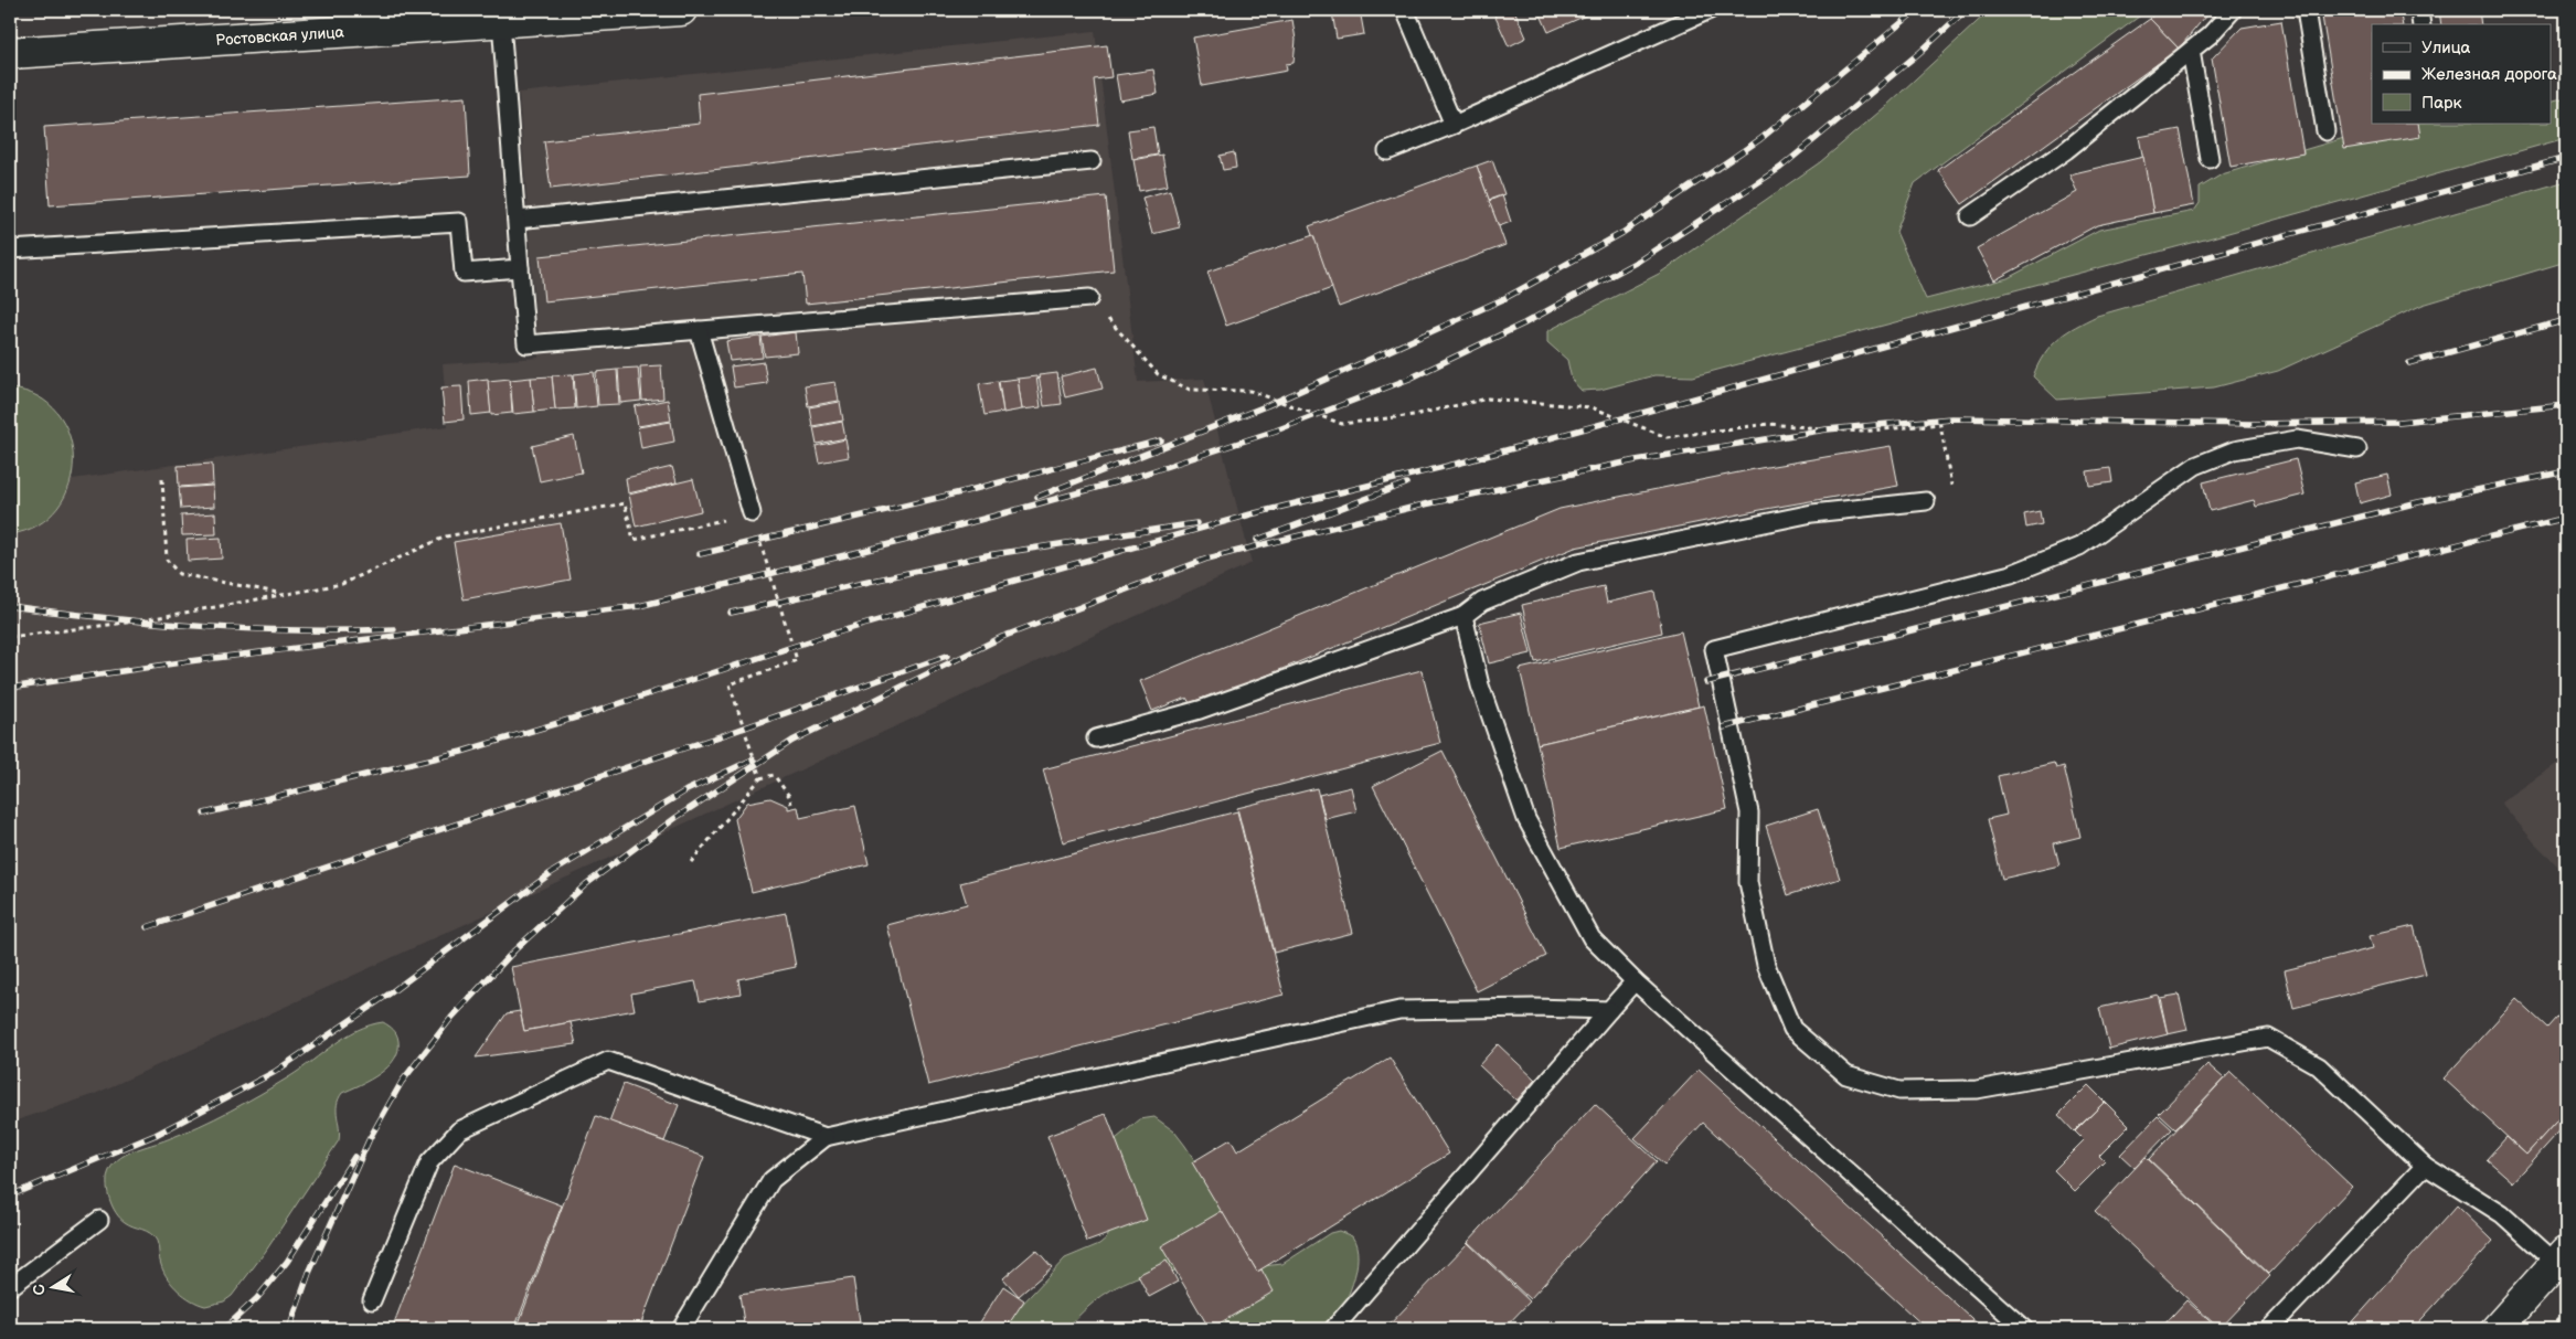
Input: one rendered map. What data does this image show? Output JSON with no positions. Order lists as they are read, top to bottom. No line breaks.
{"streets":{"street":["Ростовская улица"]},"legend":["Улица","Железная дорога","Парк"],"north":"left"}
